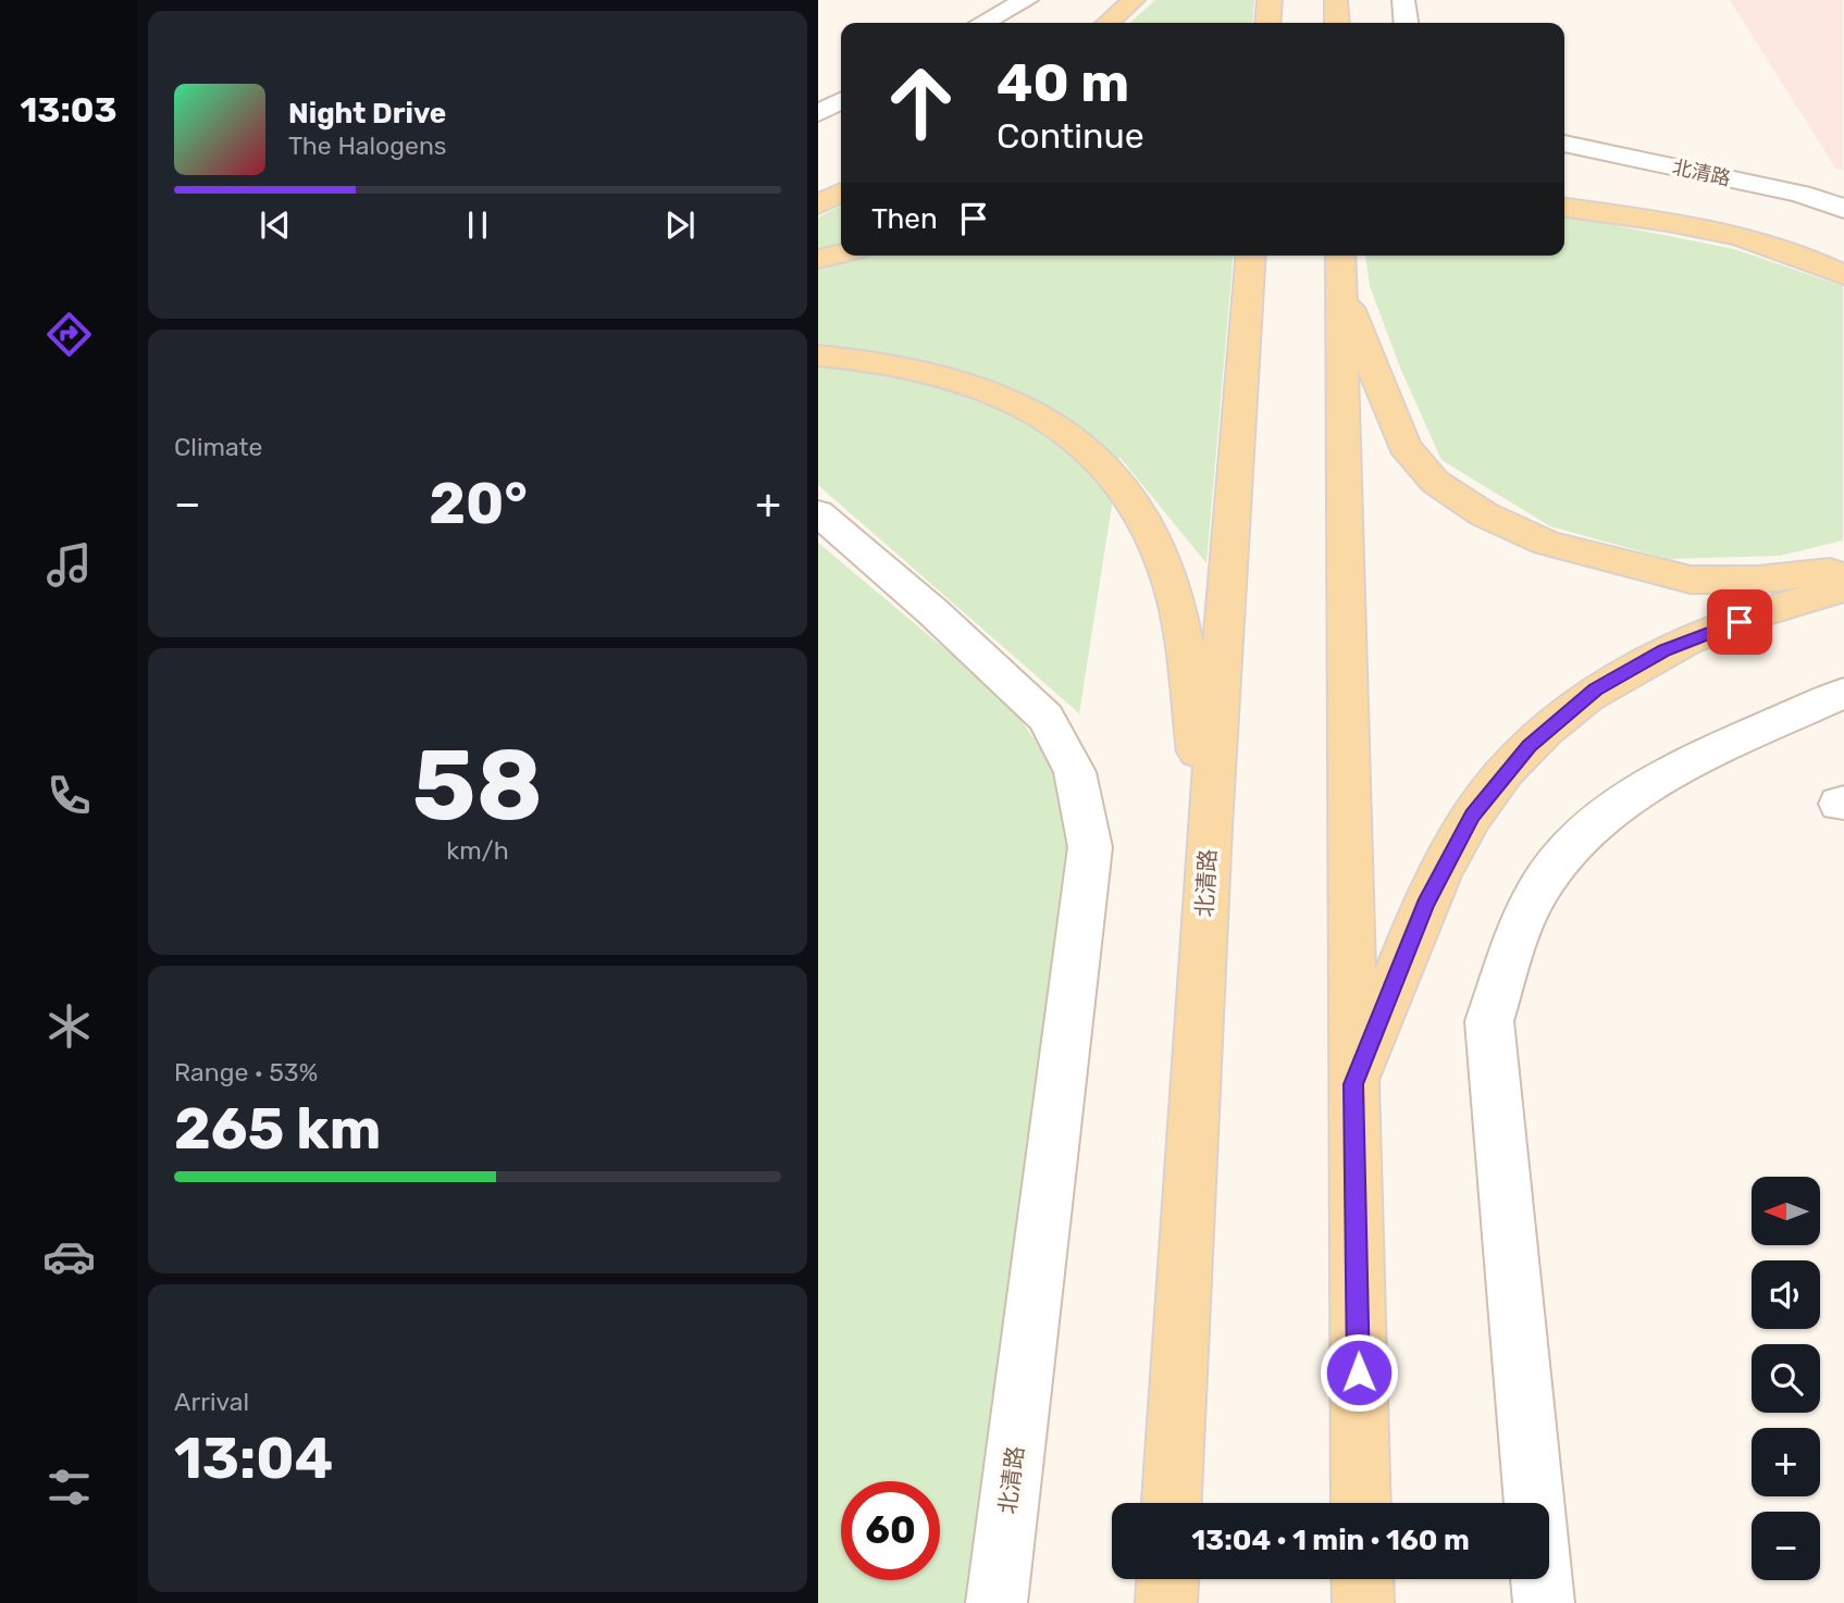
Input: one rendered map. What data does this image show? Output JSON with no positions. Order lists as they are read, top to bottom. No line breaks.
{"streets":{"main road":["北清路"]},"north":"left","page":{"tabs":"13:03","turn":["40 m","Continue"],"song":["Night Drive","The Halogens"],"then":"Then","tile":["Climate",["58","km/h"],["Range · 53%","265 km"],["Arrival","13:04"]],"heat":["−","20°","+"],"map_buttons":["+","−"],"limit":"60","trip":"13:04 · 1 min · 160 m"}}
